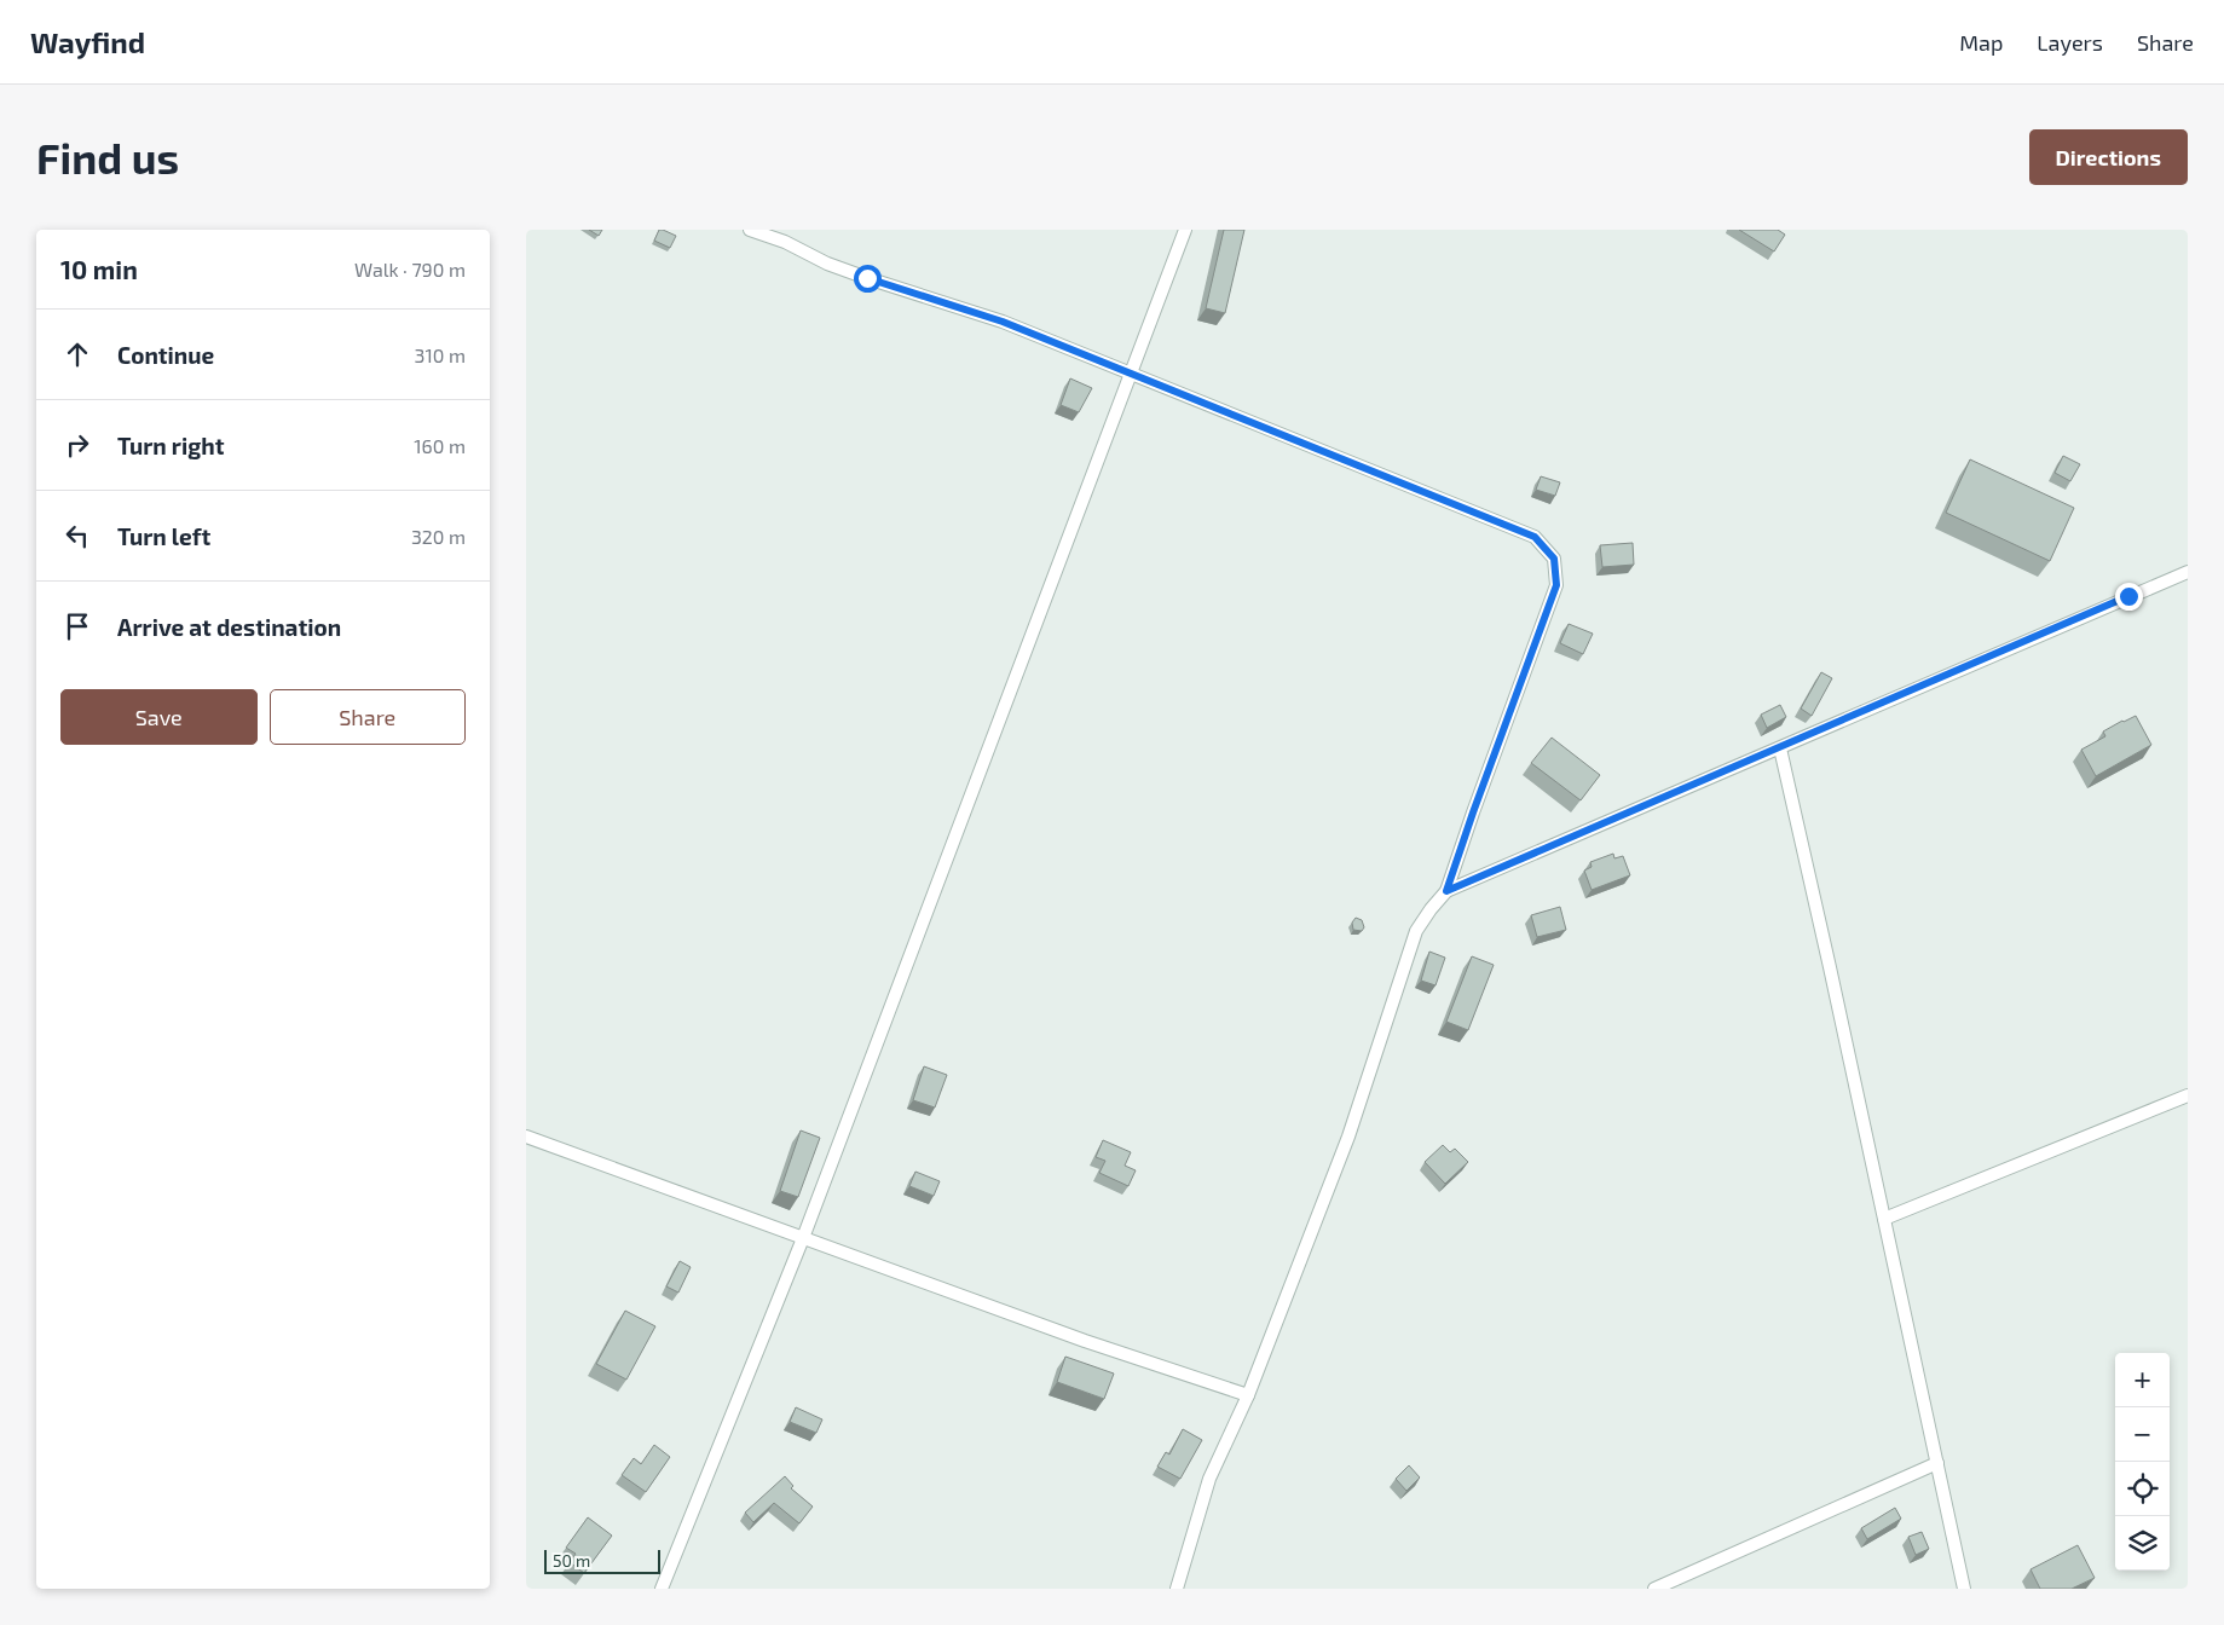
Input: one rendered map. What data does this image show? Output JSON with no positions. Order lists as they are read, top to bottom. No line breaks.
{"scale_bar":"50 m","page":{"header":"Wayfind","nav":["Map","Layers","Share"],"buttons":["Directions",["Save","Share"]],"title":"Find us","heading":["10 min","Walk · 790 m"],"list":[["Continue","310 m"],["Turn right","160 m"],["Turn left","320 m"],"Arrive at destination"],"map_buttons":["+","−"],"scale":"50 m"}}
